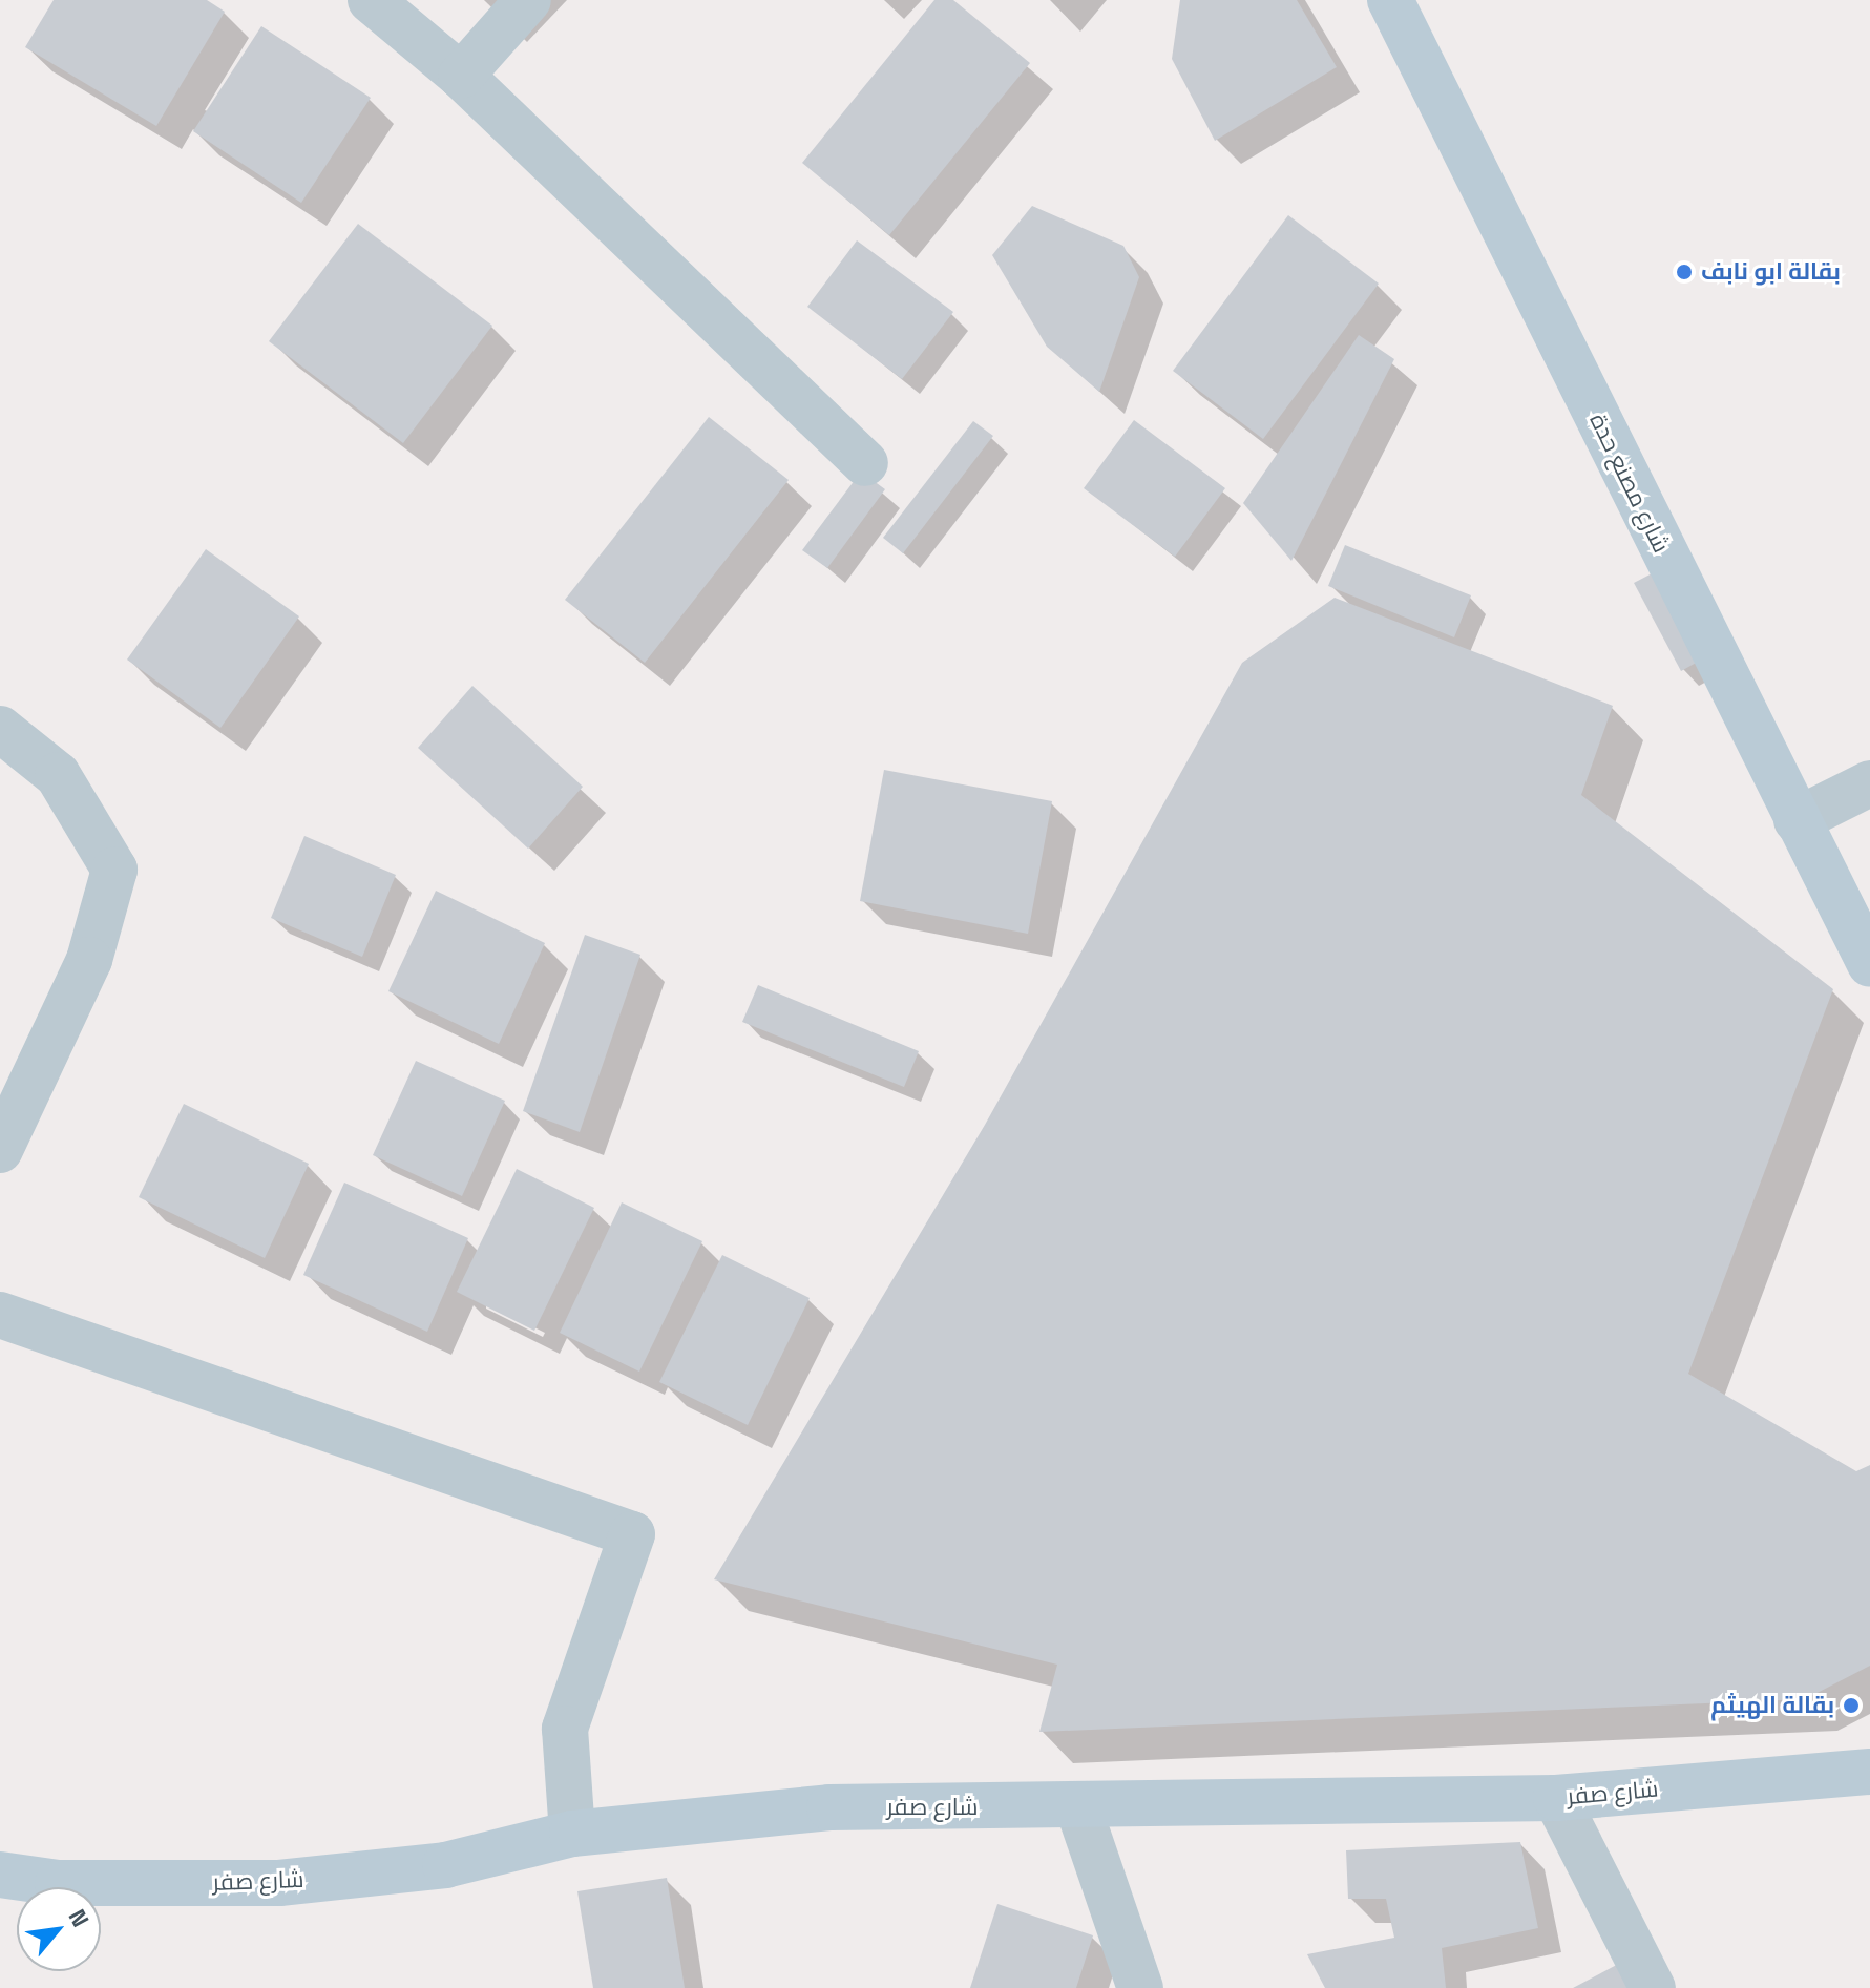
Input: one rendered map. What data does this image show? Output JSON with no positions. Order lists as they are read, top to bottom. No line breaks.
{"streets":{"street":["شارع مصنع حدة","شارع صفر"]},"places":["بقالة ابو نابف","بقالة الهيثم"],"north":"top right"}
